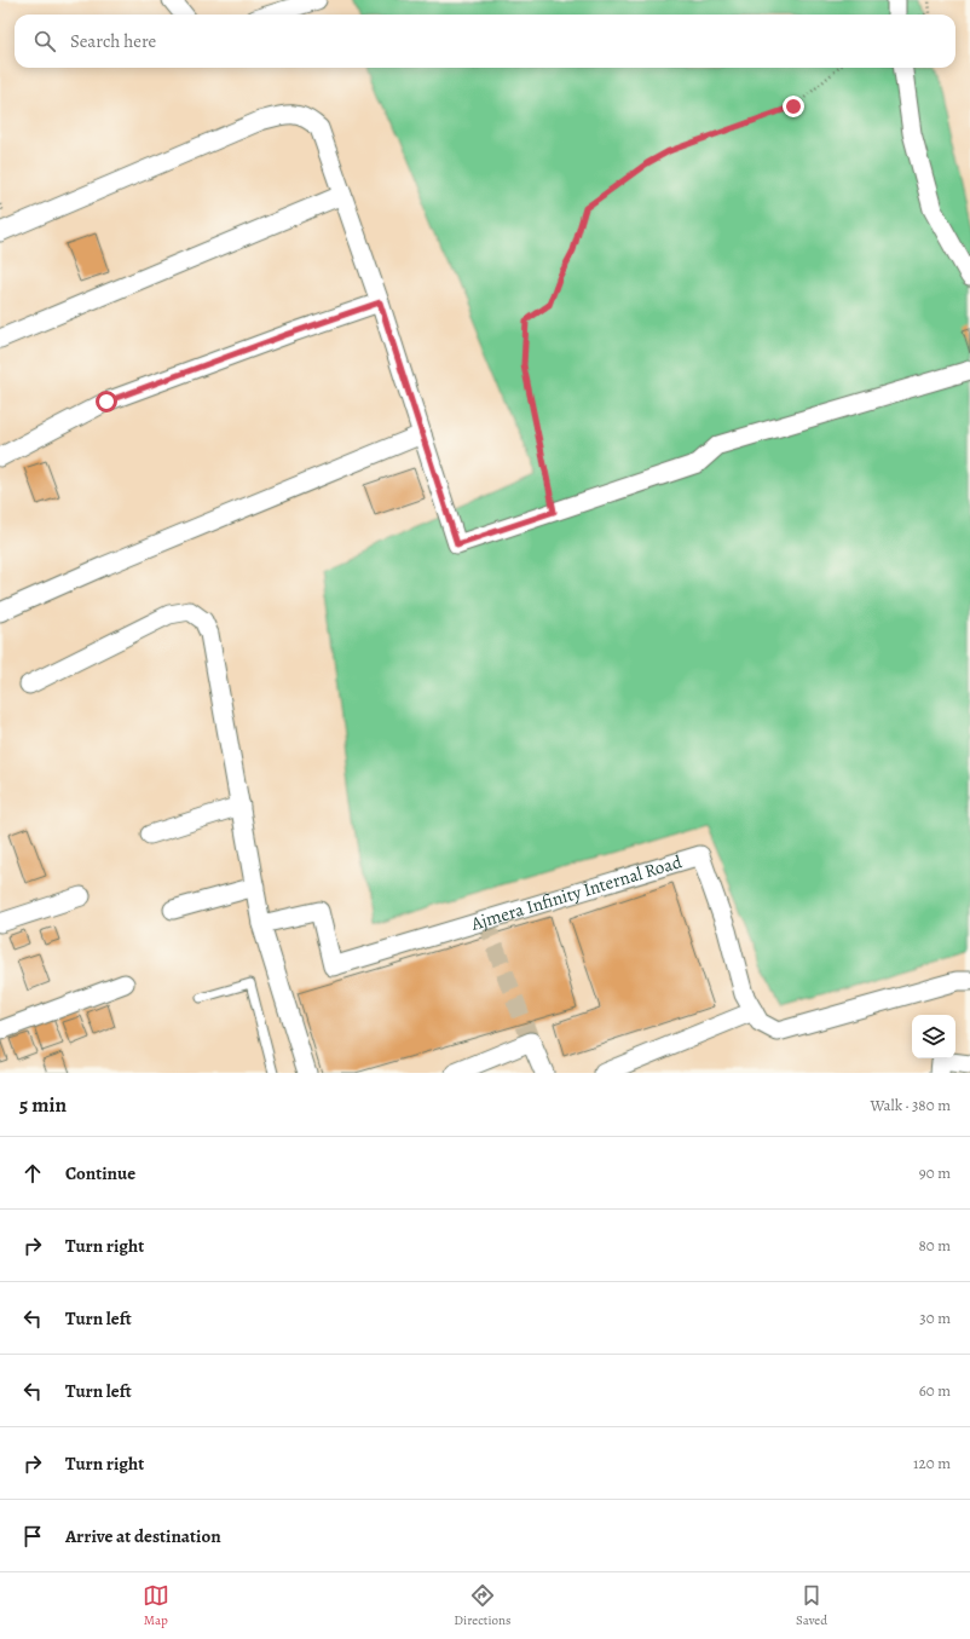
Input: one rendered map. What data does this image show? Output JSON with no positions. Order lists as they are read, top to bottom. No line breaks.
{"streets":{"street":["Ajmera Infinity Internal Road"]},"page":{"search":"Search here","heading":["5 min","Walk · 380 m"],"list":[["Continue","90 m"],["Turn right","80 m"],["Turn left","30 m"],["Turn left","60 m"],["Turn right","120 m"],"Arrive at destination"],"nav":["Map","Directions","Saved"]}}
